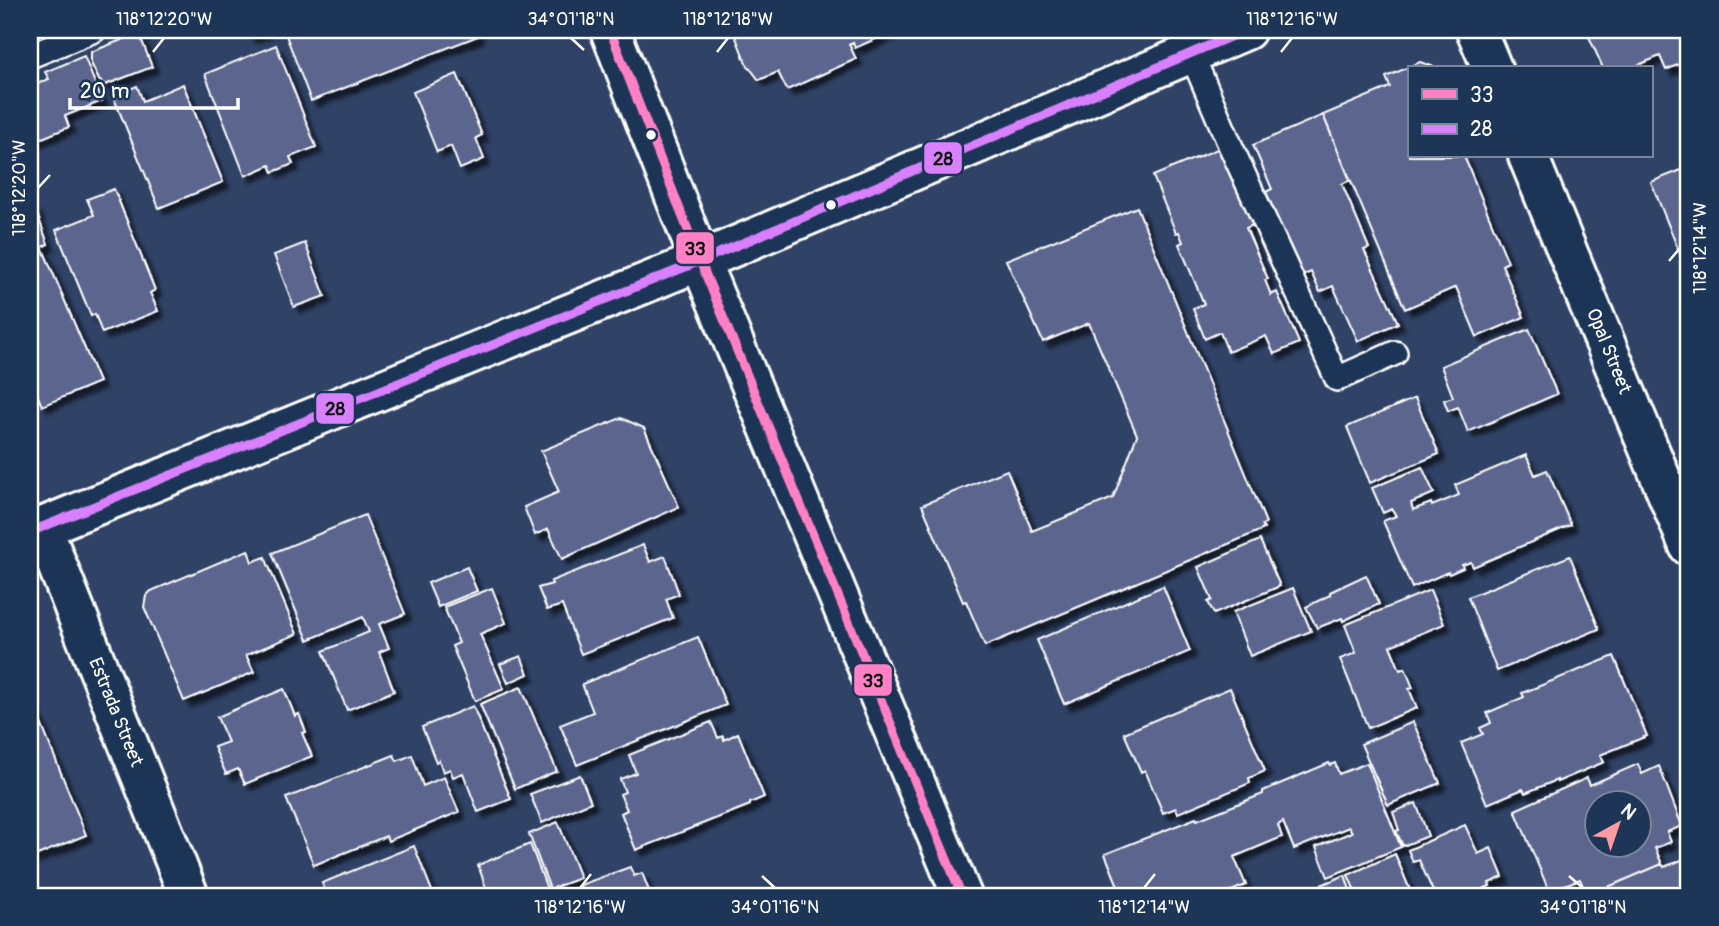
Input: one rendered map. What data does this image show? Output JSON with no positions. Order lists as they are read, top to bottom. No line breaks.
{"streets":{"main road":["Opal Street","Estrada Street"]},"lines":["transit line 33","transit line 28"],"legend":["33","28"],"scale_bar":"20 m","north":"top right","coordinates":["118°12'20\"W","34°01'18\"N","118°12'18\"W","118°12'16\"W","118°12'14\"W","34°01'16\"N"]}
